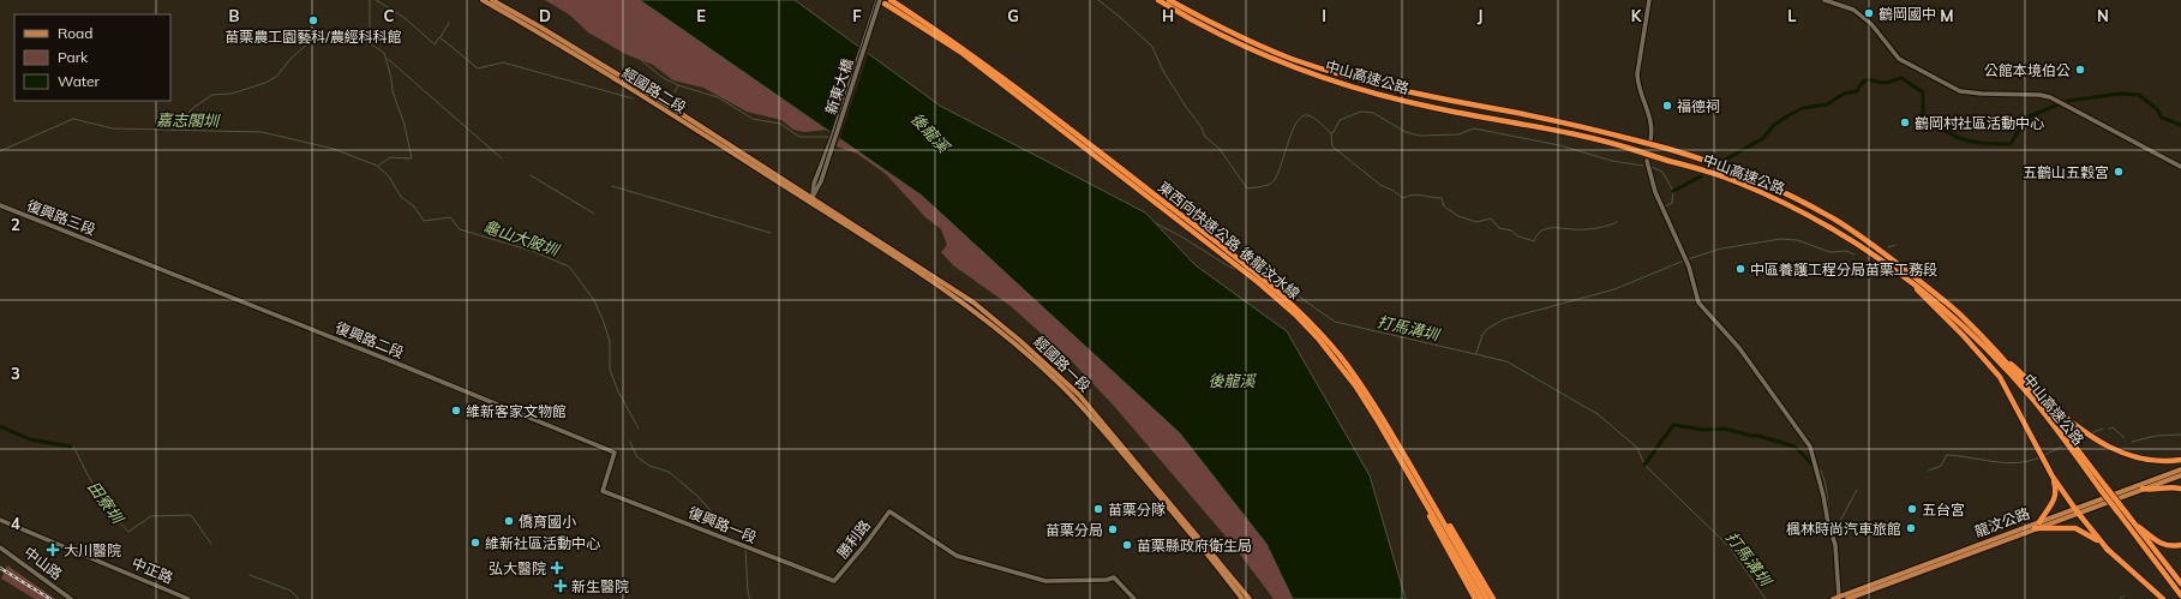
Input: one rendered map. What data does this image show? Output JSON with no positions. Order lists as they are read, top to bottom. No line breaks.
{"streets":{"highway":["中山高速公路","東西向快速公路 後龍汶水線"],"main road":["經國路二段","經國路一段","龍汶公路"],"street":["新東大橋","復興路三段","復興路二段","復興路一段","勝利路","中山路","中正路"]},"crossings":[["新東大橋","經國路二段"],["新東大橋","東西向快速公路 後龍汶水線"],["新東大橋","經國路一段"],["經國路二段","經國路一段"],["復興路三段","復興路二段"],["復興路二段","復興路一段"],["復興路一段","勝利路"]],"water":["嘉志閣圳","後龍溪","龜山大陂圳","打馬溝圳","田寮圳"],"places":{"other":["鶴岡國中","苗栗農工園藝科/農經科科館","公館本境伯公","福德祠","鶴岡村社區活動中心","五鶴山五穀宮","中區養護工程分局苗栗工務段","維新客家文物館","苗栗分隊","五台宮","僑育國小","楓林時尚汽車旅館","苗栗分局","維新社區活動中心","苗栗縣政府衛生局"],"health":["大川醫院","弘大醫院","新生醫院"]},"legend":["Road","Park","Water"],"grid":{"columns":["B","C","D","E","F","G","H","I","J","K","L","M","N"],"rows":["2","3","4"]}}
